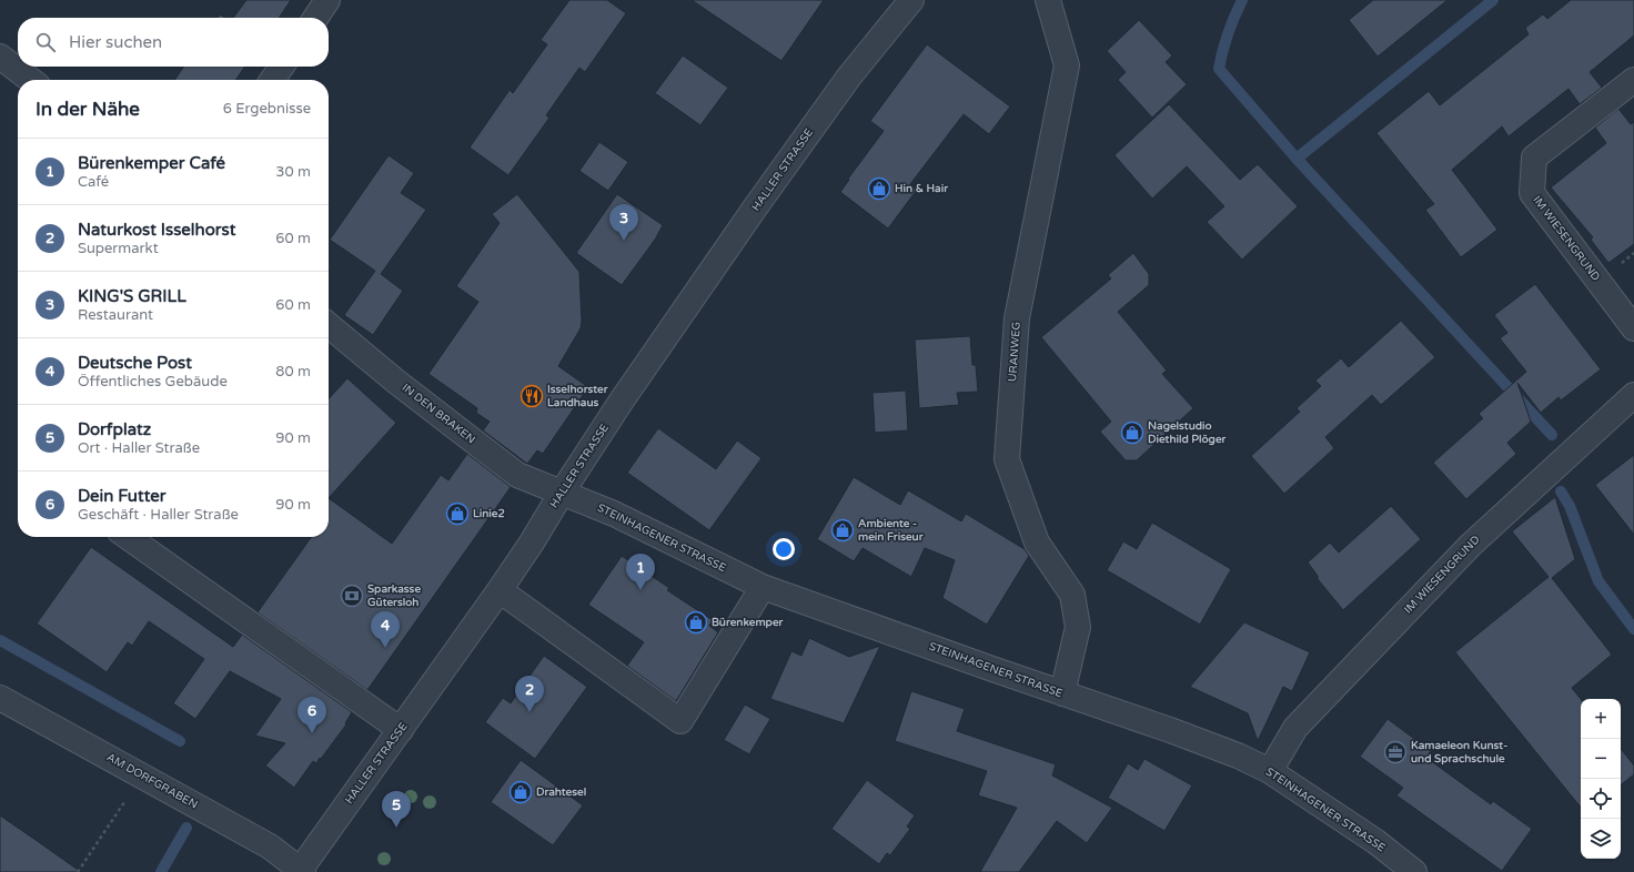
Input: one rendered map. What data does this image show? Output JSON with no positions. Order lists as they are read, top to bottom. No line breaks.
{"streets":{"street":["HALLER STRASSE","IM WIESENGRUND","URANWEG","IN DEN BRAKEN","STEINHAGENER STRASSE","AM DORFGRABEN"]},"crossings":[["HALLER STRASSE","IN DEN BRAKEN"],["HALLER STRASSE","STEINHAGENER STRASSE"],["HALLER STRASSE","AM DORFGRABEN"],["IM WIESENGRUND","STEINHAGENER STRASSE"],["URANWEG","STEINHAGENER STRASSE"],["IN DEN BRAKEN","STEINHAGENER STRASSE"]],"places":{"shop":["Hin & Hair","Nagelstudio Diethild Plöger","Linie2","Ambiente - mein Friseur","Bürenkemper","Drahtesel"],"restaurant":["Isselhorster Landhaus"],"bank":["Sparkasse Gütersloh"],"office":["Kamaeleon Kunst- und Sprachschule"]},"page":{"search":"Hier suchen","heading":["In der Nähe","6 Ergebnisse"],"list":[{"mark":"1","name":"Bürenkemper Café","note":"Café","value":"30 m"},{"mark":"2","name":"Naturkost Isselhorst","note":"Supermarkt","value":"60 m"},{"mark":"3","name":"KING'S GRILL","note":"Restaurant","value":"60 m"},{"mark":"4","name":"Deutsche Post","note":"Öffentliches Gebäude","value":"80 m"},{"mark":"5","name":"Dorfplatz","note":"Ort · Haller Straße","value":"90 m"},{"mark":"6","name":"Dein Futter","note":"Geschäft · Haller Straße","value":"90 m"}],"pins":["3","1","4","2","6","5"],"map_buttons":["+","−"]}}
